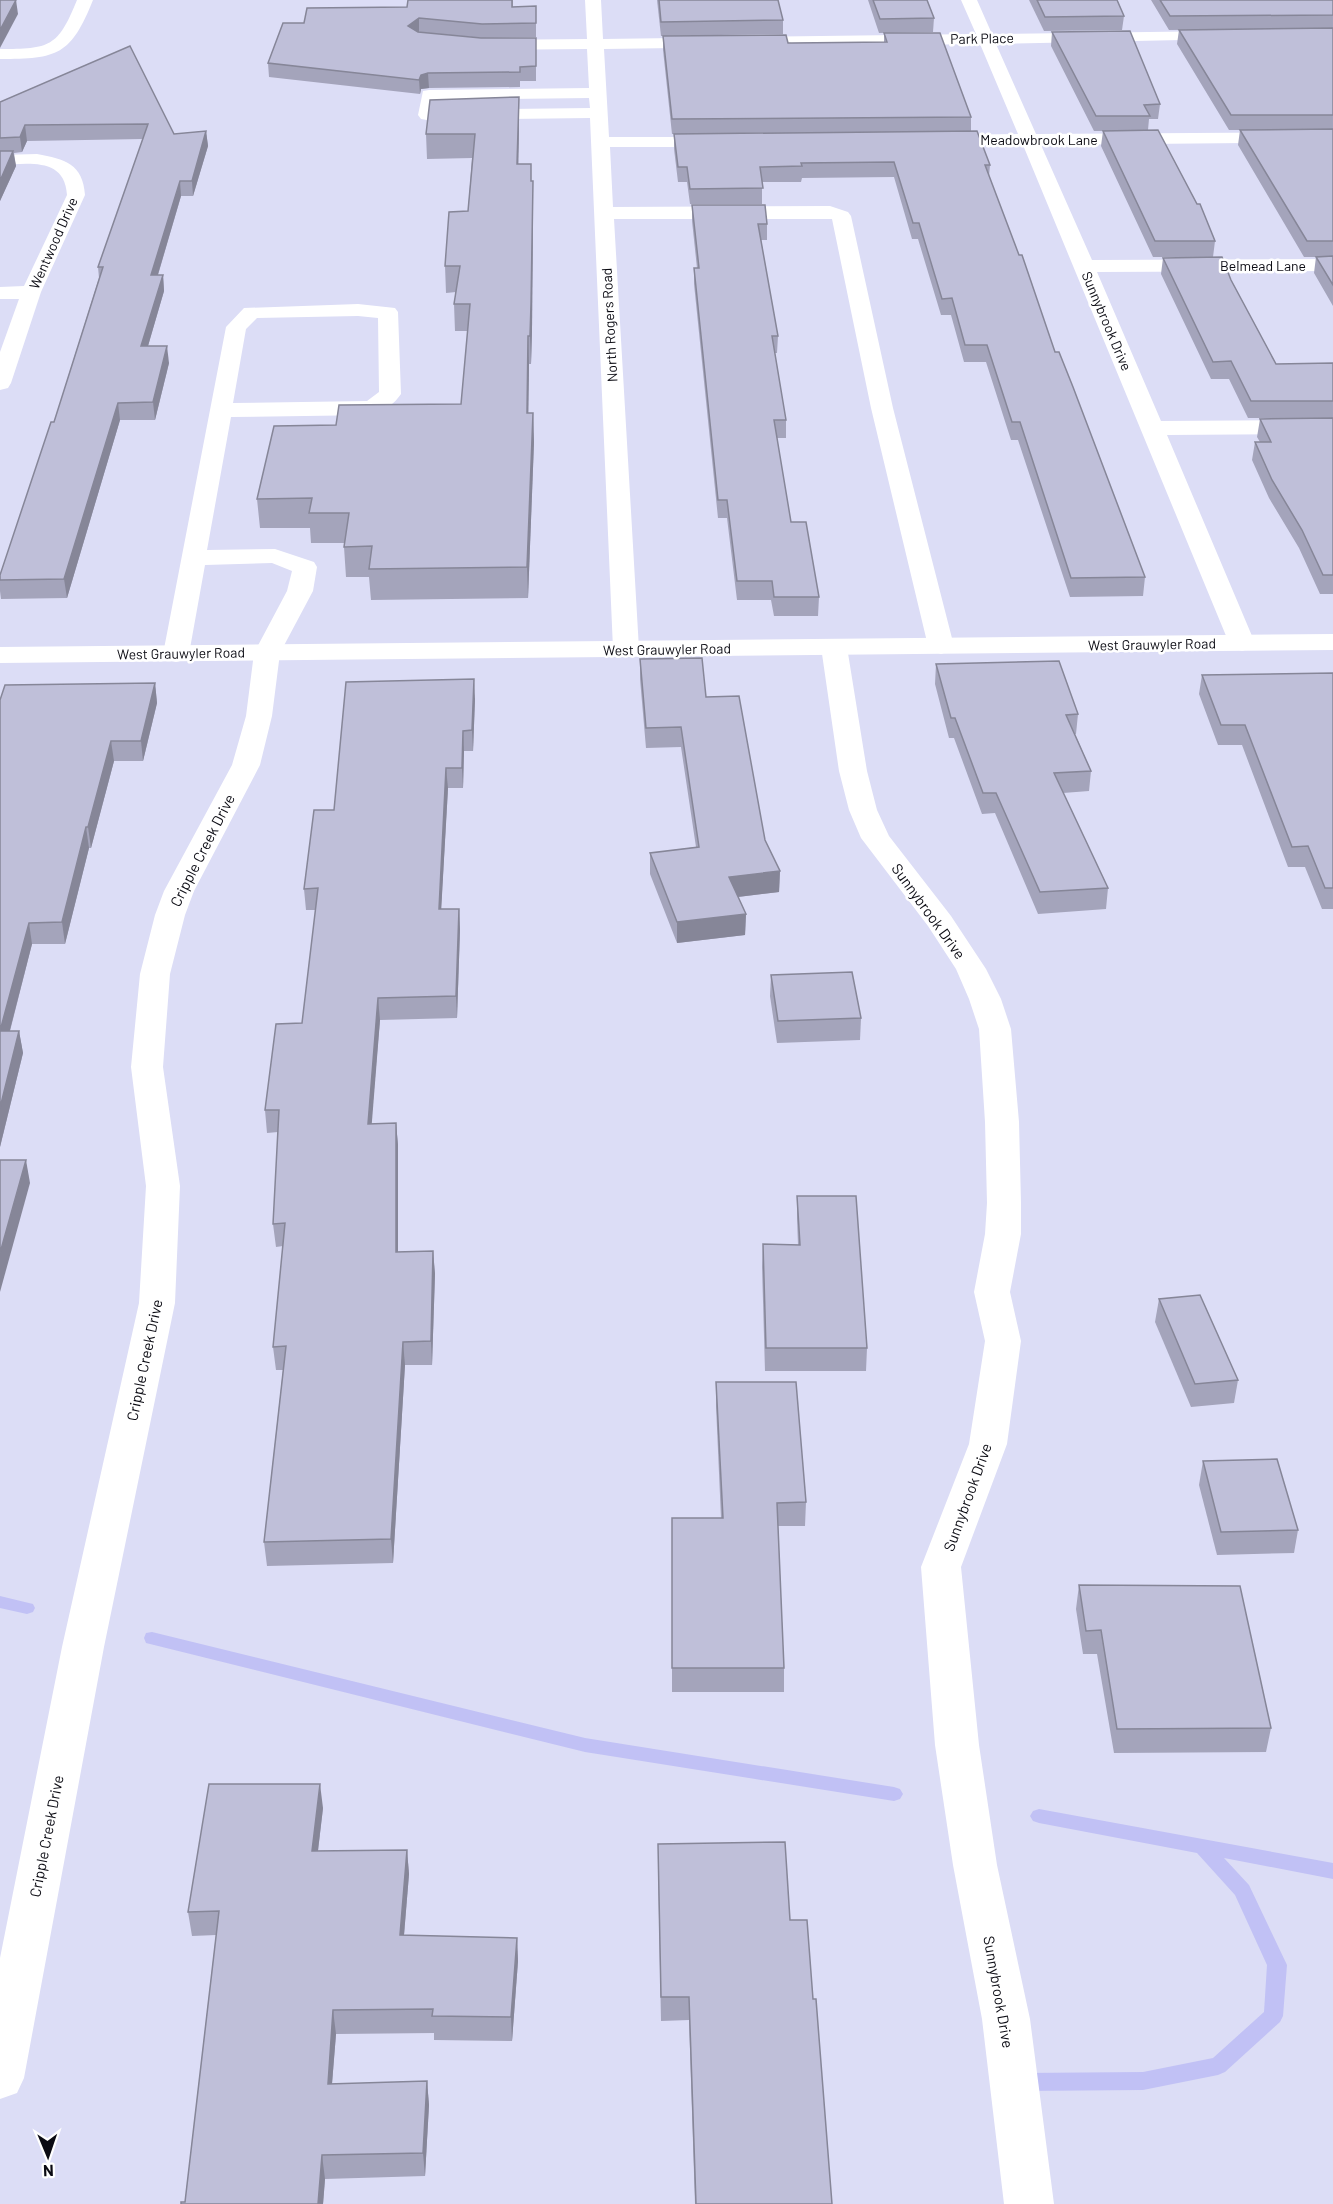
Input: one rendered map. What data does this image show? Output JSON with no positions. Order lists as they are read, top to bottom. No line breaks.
{"streets":{"street":["Park Place","Meadowbrook Lane","Wentwood Drive","Belmead Lane","Sunnybrook Drive","North Rogers Road","West Grauwyler Road","Cripple Creek Drive"]},"crossings":[["Park Place","Sunnybrook Drive"],["Park Place","North Rogers Road"],["Meadowbrook Lane","Sunnybrook Drive"],["Belmead Lane","Sunnybrook Drive"],["Sunnybrook Drive","West Grauwyler Road"],["North Rogers Road","West Grauwyler Road"],["West Grauwyler Road","Cripple Creek Drive"]],"north":"bottom"}
